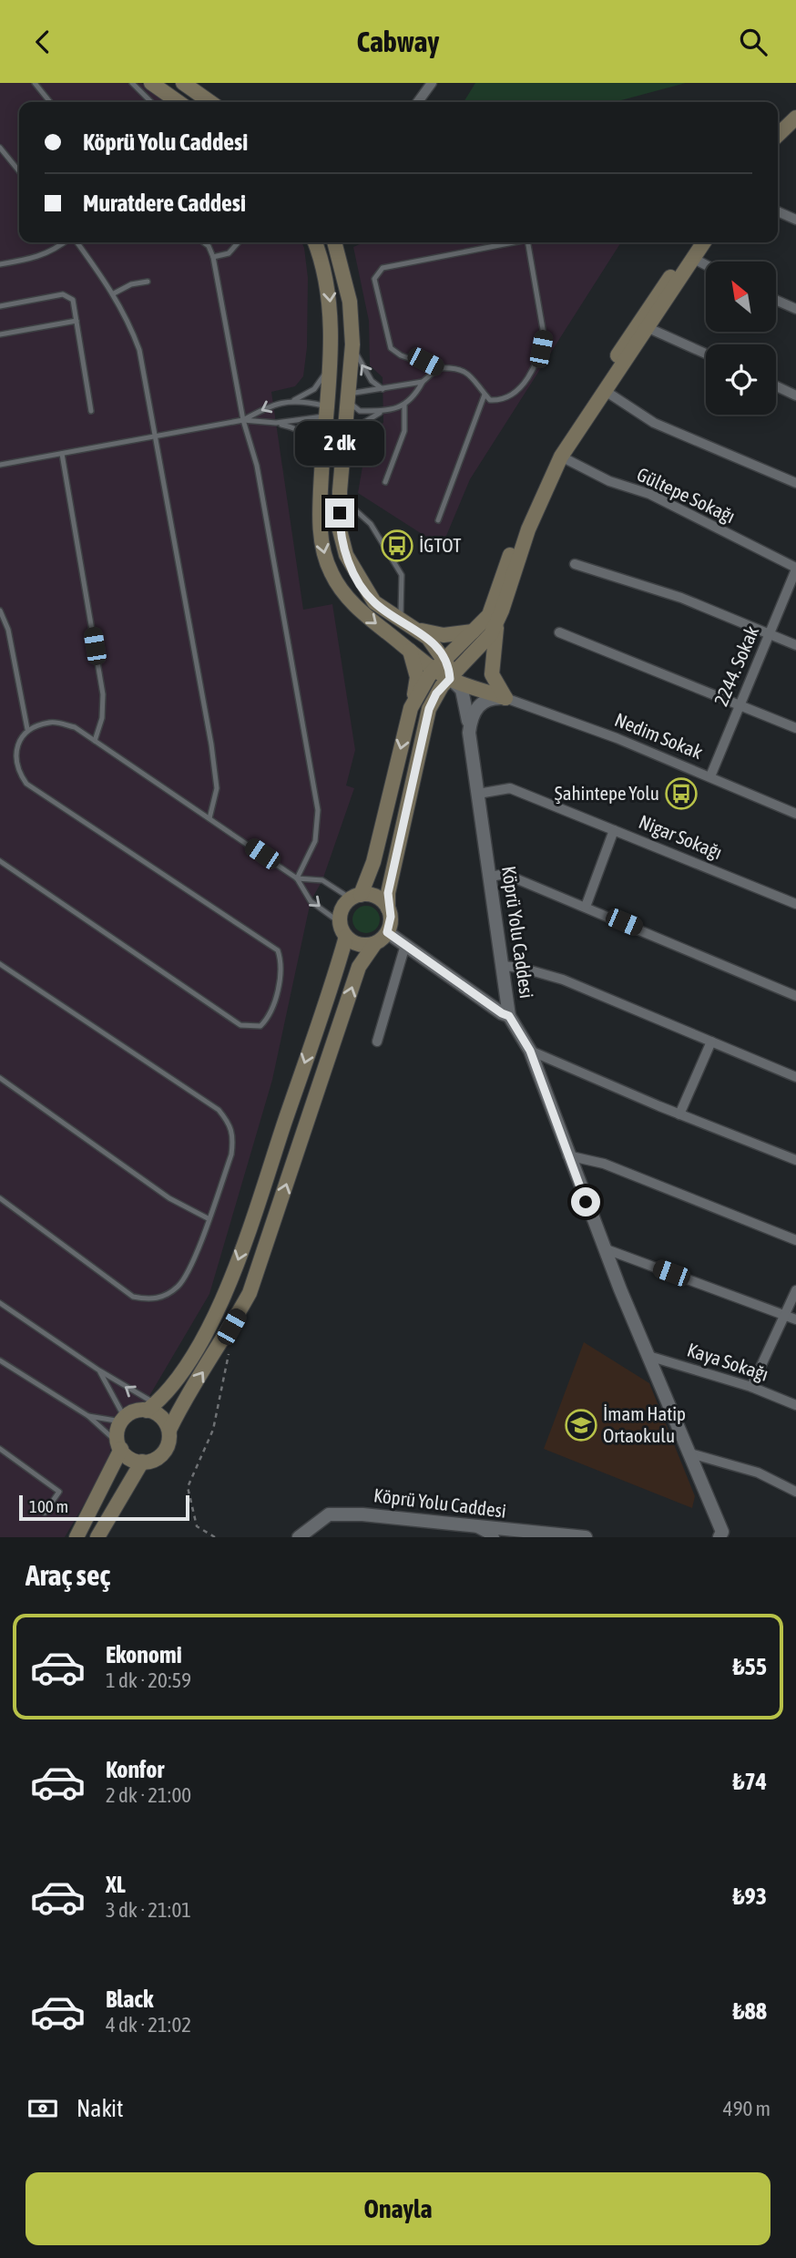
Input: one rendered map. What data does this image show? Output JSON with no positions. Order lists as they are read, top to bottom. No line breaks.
{"streets":{"street":["Gültepe Sokağı","2244. Sokak","Nedim Sokak","Nigar Sokağı","Köprü Yolu Caddesi","Kaya Sokağı"]},"crossings":[["Gültepe Sokağı","2244. Sokak"],["2244. Sokak","Nedim Sokak"],["Nedim Sokak","Köprü Yolu Caddesi"],["Nigar Sokağı","Köprü Yolu Caddesi"],["Köprü Yolu Caddesi","Kaya Sokağı"]],"places":{"bus stop":["İGTOT","Şahintepe Yolu"],"school or university":["İmam Hatip Ortaokulu"]},"scale_bar":"100 m","north":"top left","page":{"header":"Cabway","banner":["Köprü Yolu Caddesi","Muratdere Caddesi"],"bubble":"2 dk","scale":"100 m","heading":"Araç seç","list":[{"name":"Ekonomi","note":"1 dk · 20:59","value":"₺55"},{"name":"Konfor","note":"2 dk · 21:00","value":"₺74"},{"name":"XL","note":"3 dk · 21:01","value":"₺93"},{"name":"Black","note":"4 dk · 21:02","value":"₺88"}],"pay":["Nakit","490 m"],"buttons":"Onayla"}}
